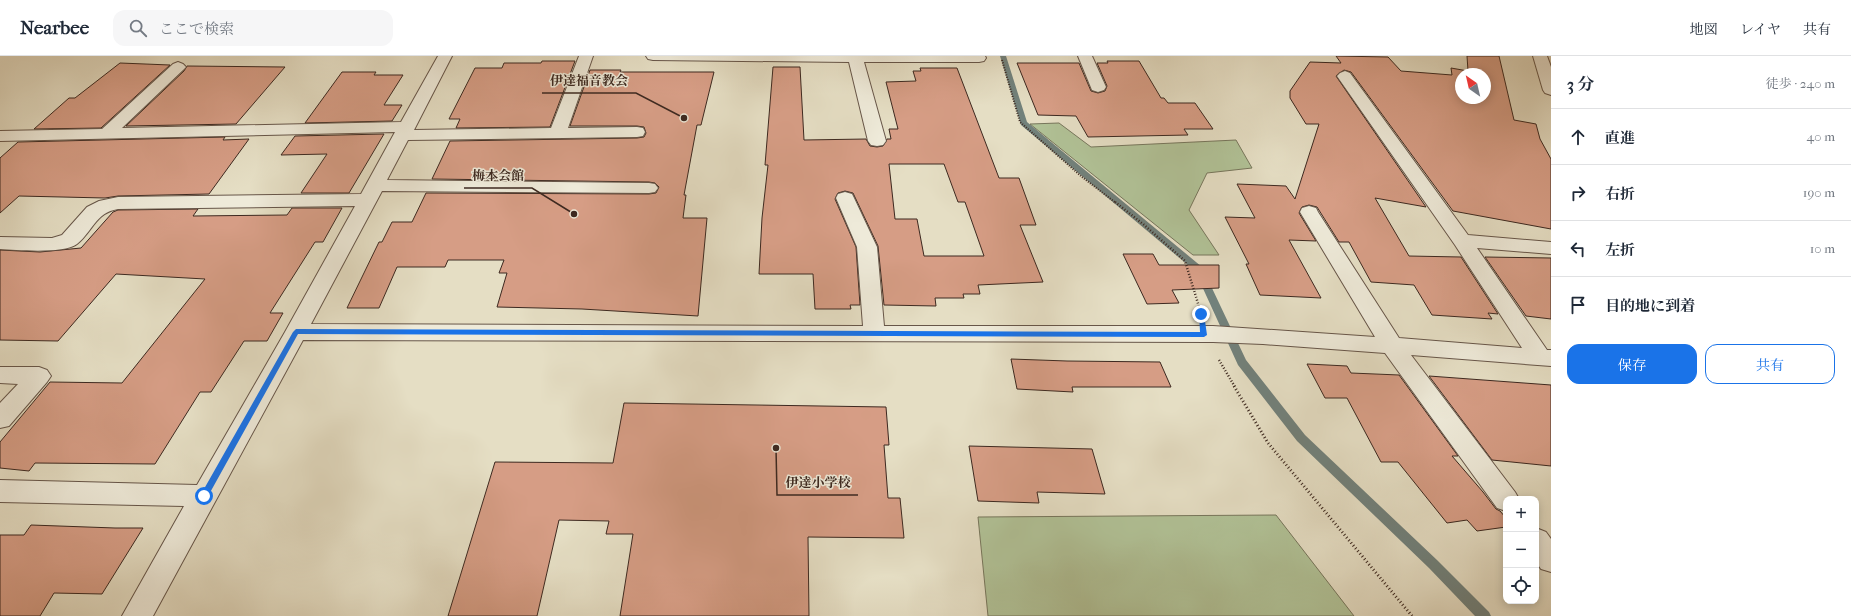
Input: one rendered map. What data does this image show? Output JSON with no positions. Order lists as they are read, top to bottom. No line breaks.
{"places":["伊達福音教会","梅本会館","伊達小学校"],"north":"top left","page":{"header":"Nearbee","search":"ここで検索","nav":["地図","レイヤ","共有"],"heading":["3 分","徒歩 · 240 m"],"list":[["直進","40 m"],["右折","190 m"],["左折","10 m"],"目的地に到着"],"buttons":["保存","共有"],"map_buttons":["+","−"]}}
